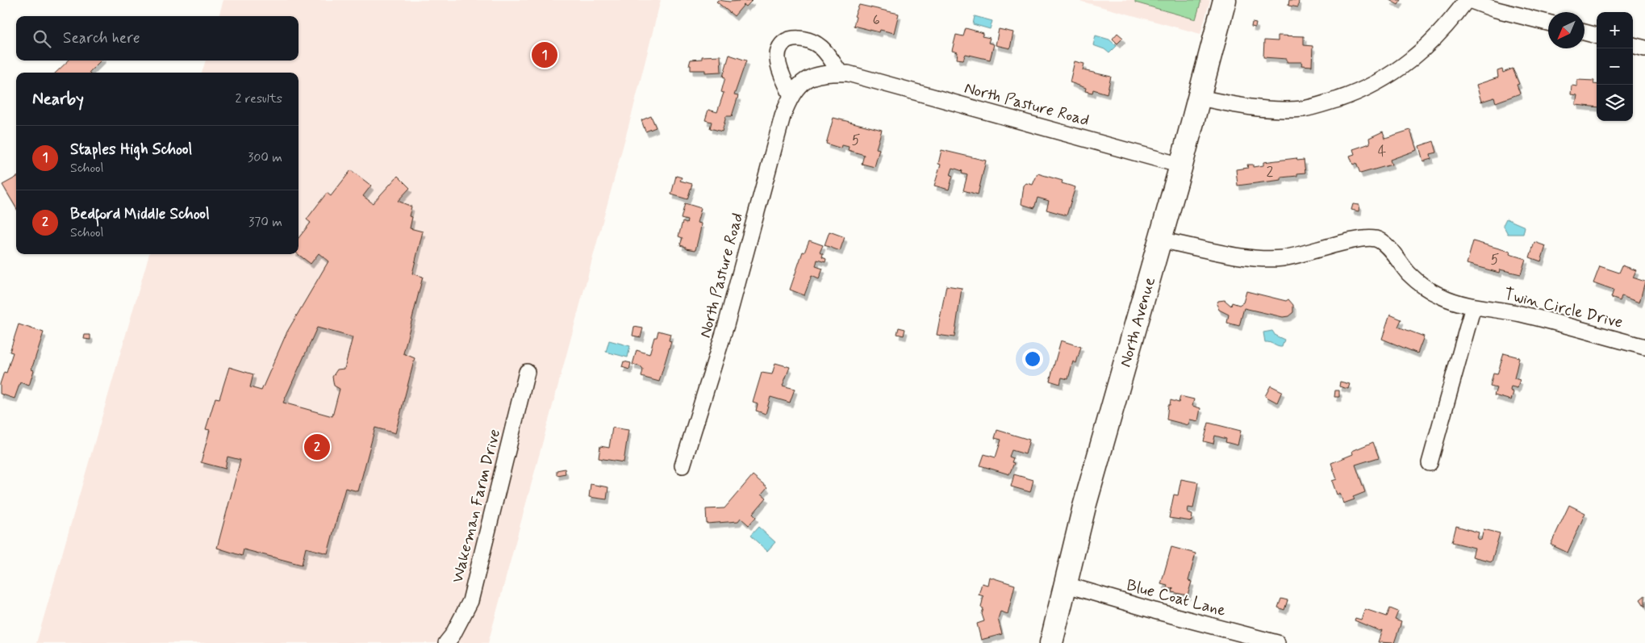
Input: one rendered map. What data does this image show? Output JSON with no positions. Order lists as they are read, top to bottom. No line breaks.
{"streets":{"street":["North Pasture Road","Twin Circle Drive","North Avenue","Wakeman Farm Drive","Blue Coat Lane"]},"crossings":[["North Pasture Road","North Avenue"],["Twin Circle Drive","North Avenue"],["North Avenue","Blue Coat Lane"]],"house_numbers":["6","5","4","2","5"],"north":"bottom left","page":{"map_buttons":["+","−"],"search":"Search here","pins":["1","2"],"heading":["Nearby","2 results"],"list":[{"mark":"1","name":"Staples High School","note":"School","value":"300 m"},{"mark":"2","name":"Bedford Middle School","note":"School","value":"370 m"}]}}
